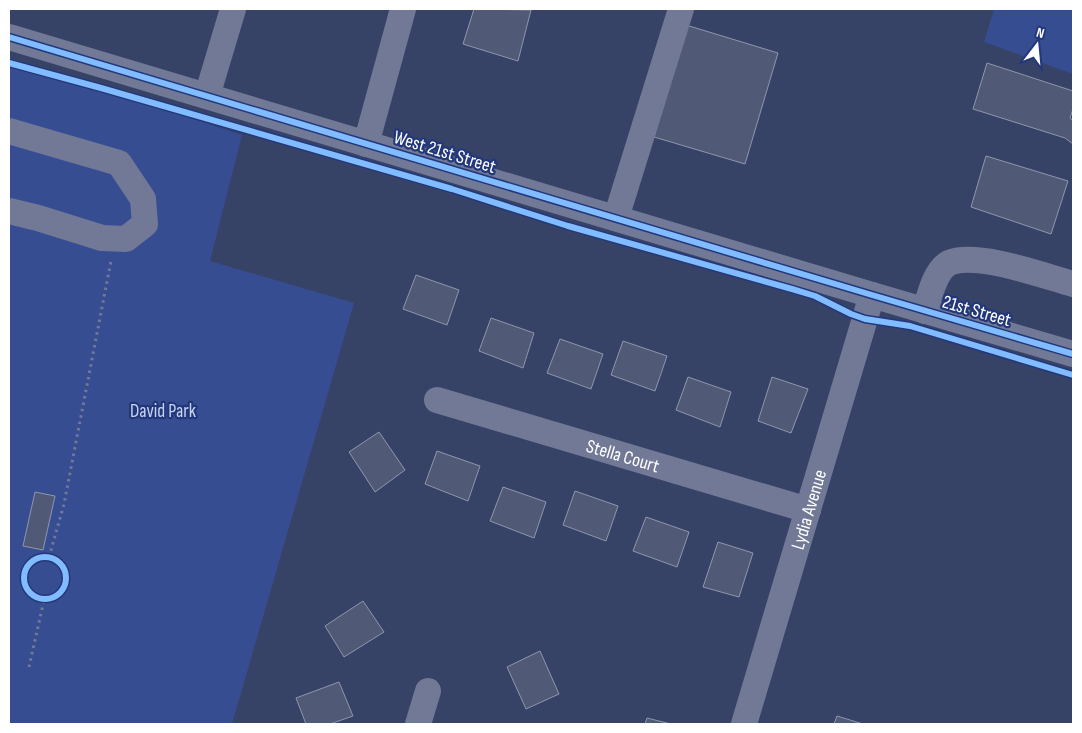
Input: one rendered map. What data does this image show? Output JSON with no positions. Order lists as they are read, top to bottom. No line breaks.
{"streets":{"street":["West 21st Street","21st Street","Stella Court","Lydia Avenue"]},"crossings":[["West 21st Street","21st Street"],["West 21st Street","Lydia Avenue"],["21st Street","Lydia Avenue"],["Stella Court","Lydia Avenue"]],"parks":["David Park"],"north":"top"}
